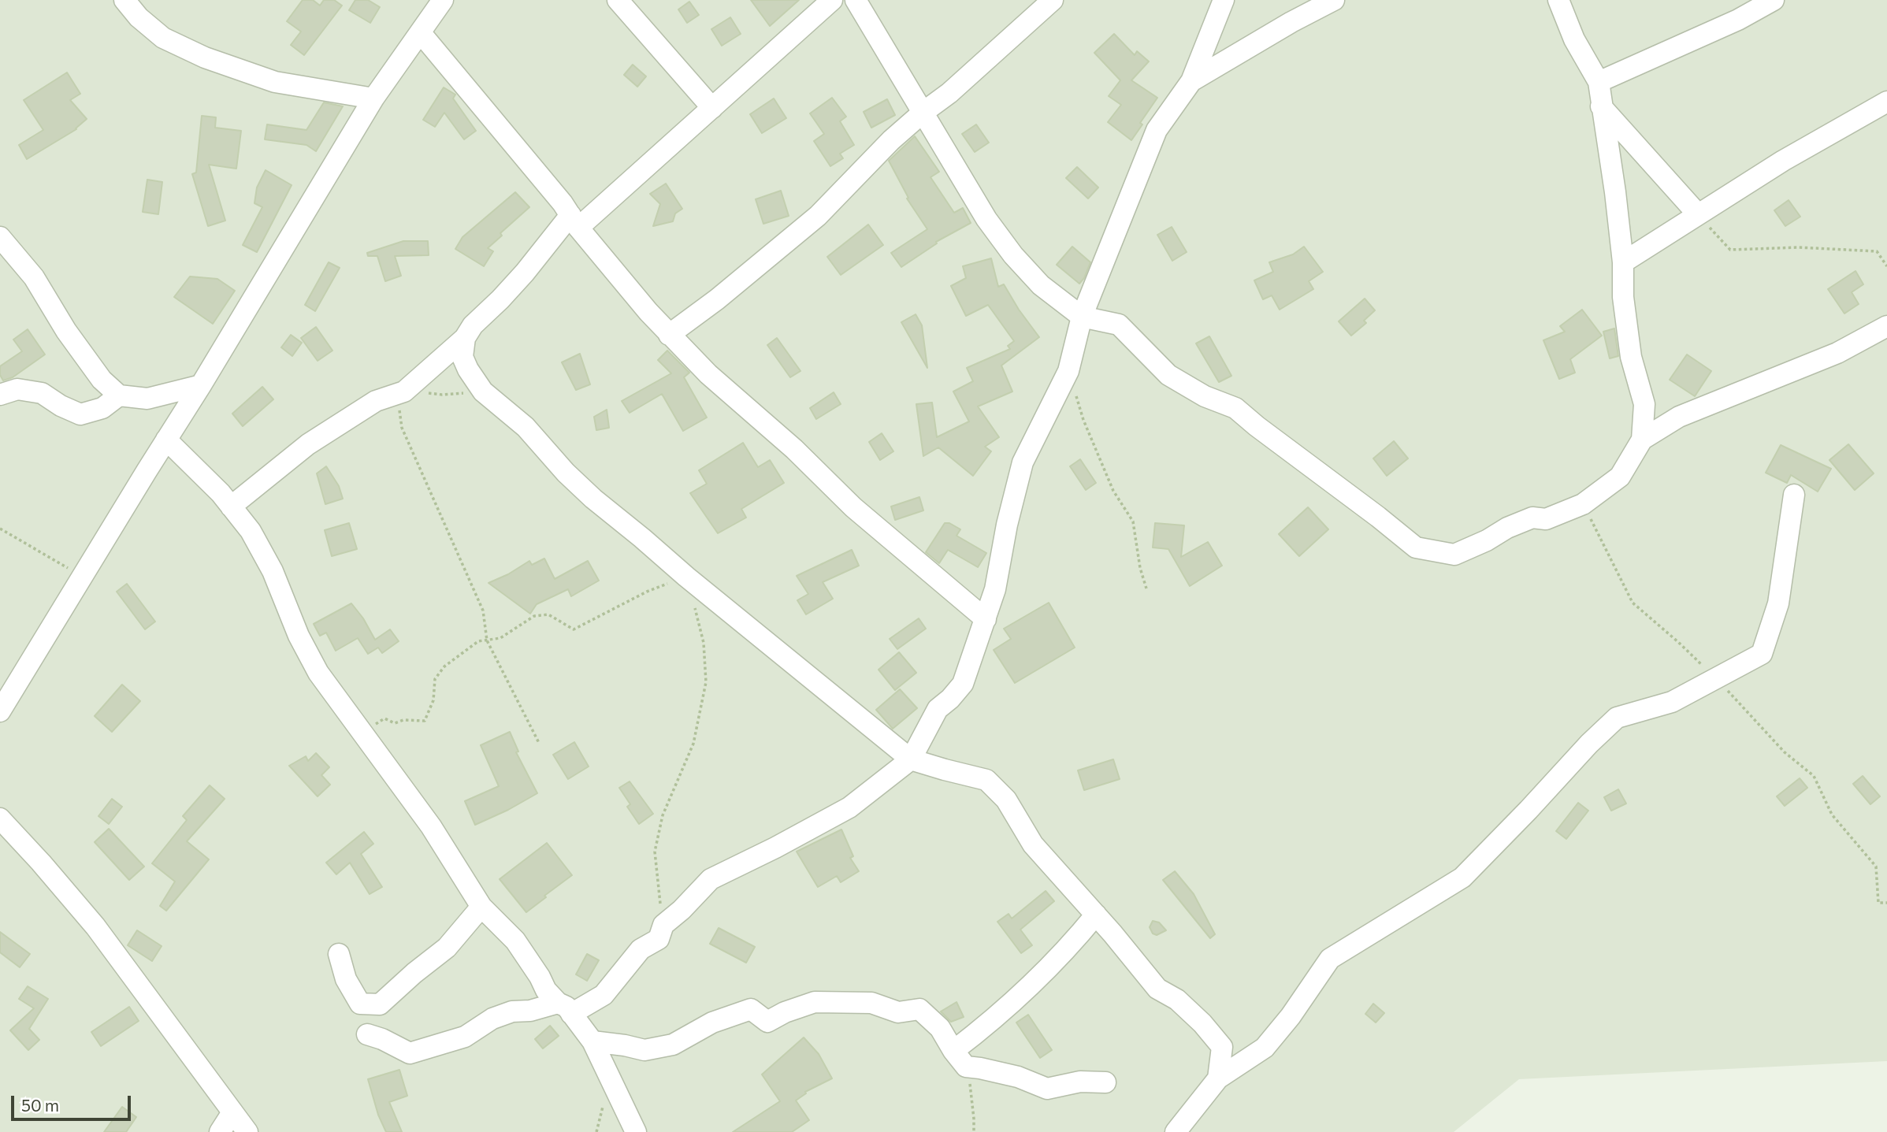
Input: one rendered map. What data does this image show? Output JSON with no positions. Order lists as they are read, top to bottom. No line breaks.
{"scale_bar":"50 m"}
